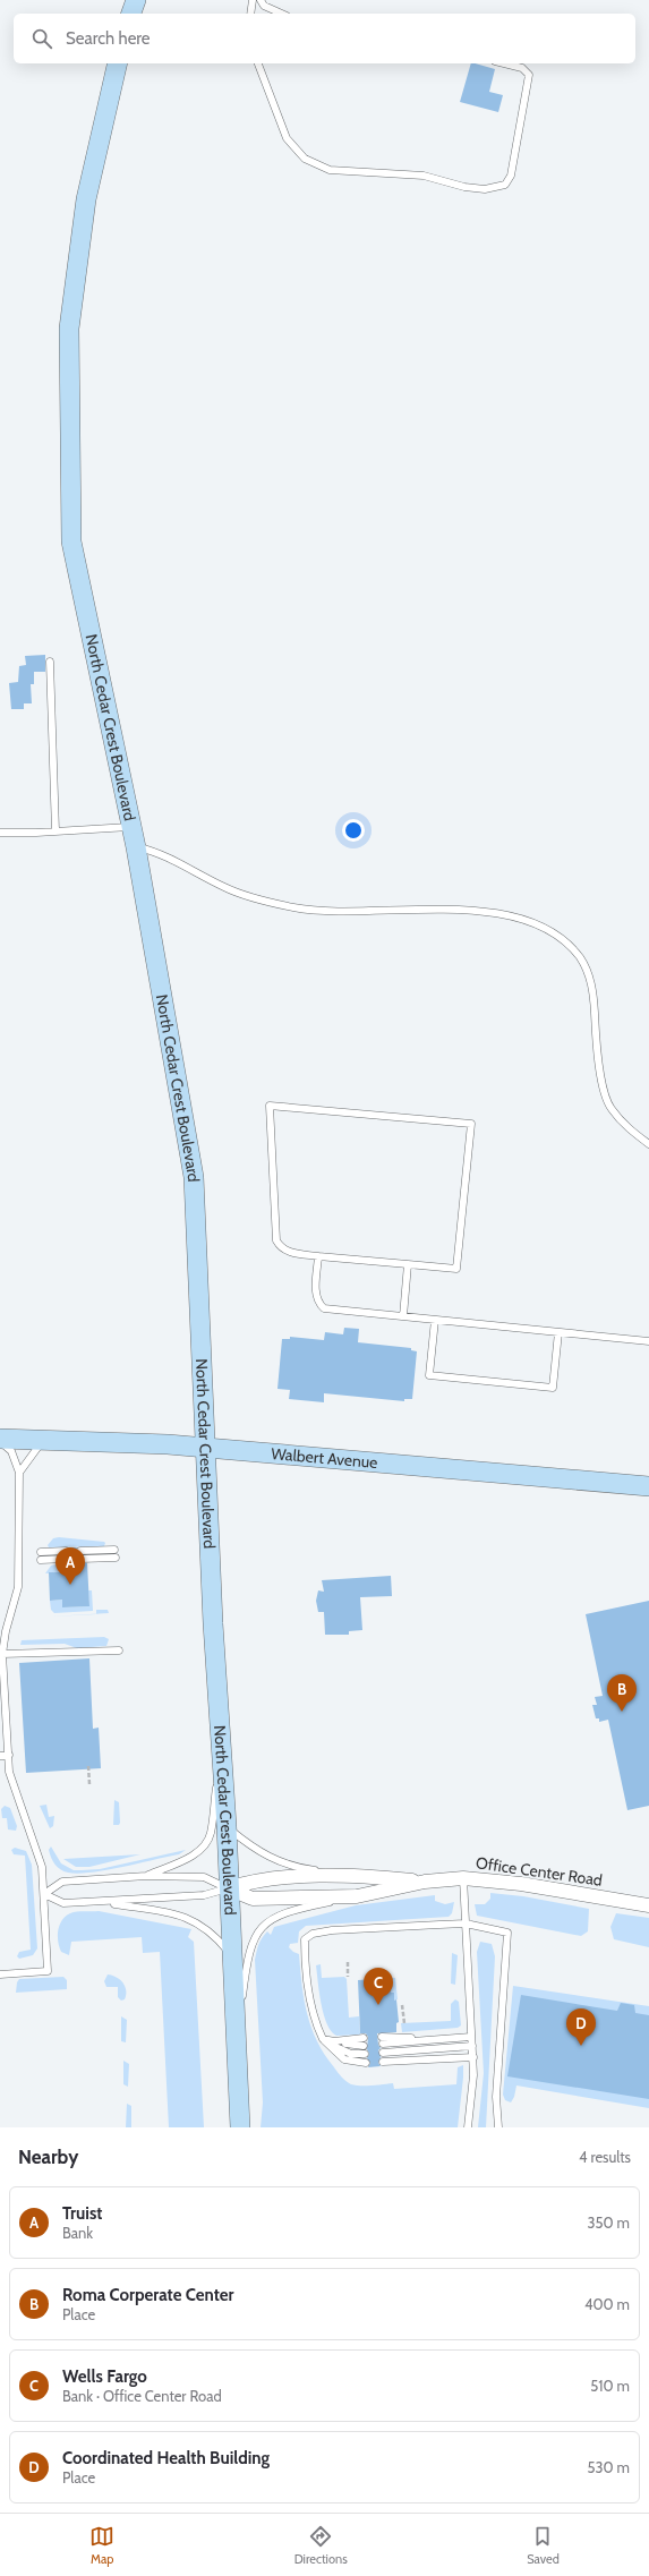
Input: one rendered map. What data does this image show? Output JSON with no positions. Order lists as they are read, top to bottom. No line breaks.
{"streets":{"main road":["North Cedar Crest Boulevard","Walbert Avenue"],"street":["Office Center Road"]},"crossings":[["North Cedar Crest Boulevard","Walbert Avenue"],["North Cedar Crest Boulevard","Office Center Road"]],"page":{"search":"Search here","pins":["A","B","C","D"],"heading":["Nearby","4 results"],"list":[{"mark":"A","name":"Truist","note":"Bank","value":"350 m"},{"mark":"B","name":"Roma Corperate Center","note":"Place","value":"400 m"},{"mark":"C","name":"Wells Fargo","note":"Bank · Office Center Road","value":"510 m"},{"mark":"D","name":"Coordinated Health Building","note":"Place","value":"530 m"}],"nav":["Map","Directions","Saved"]}}
